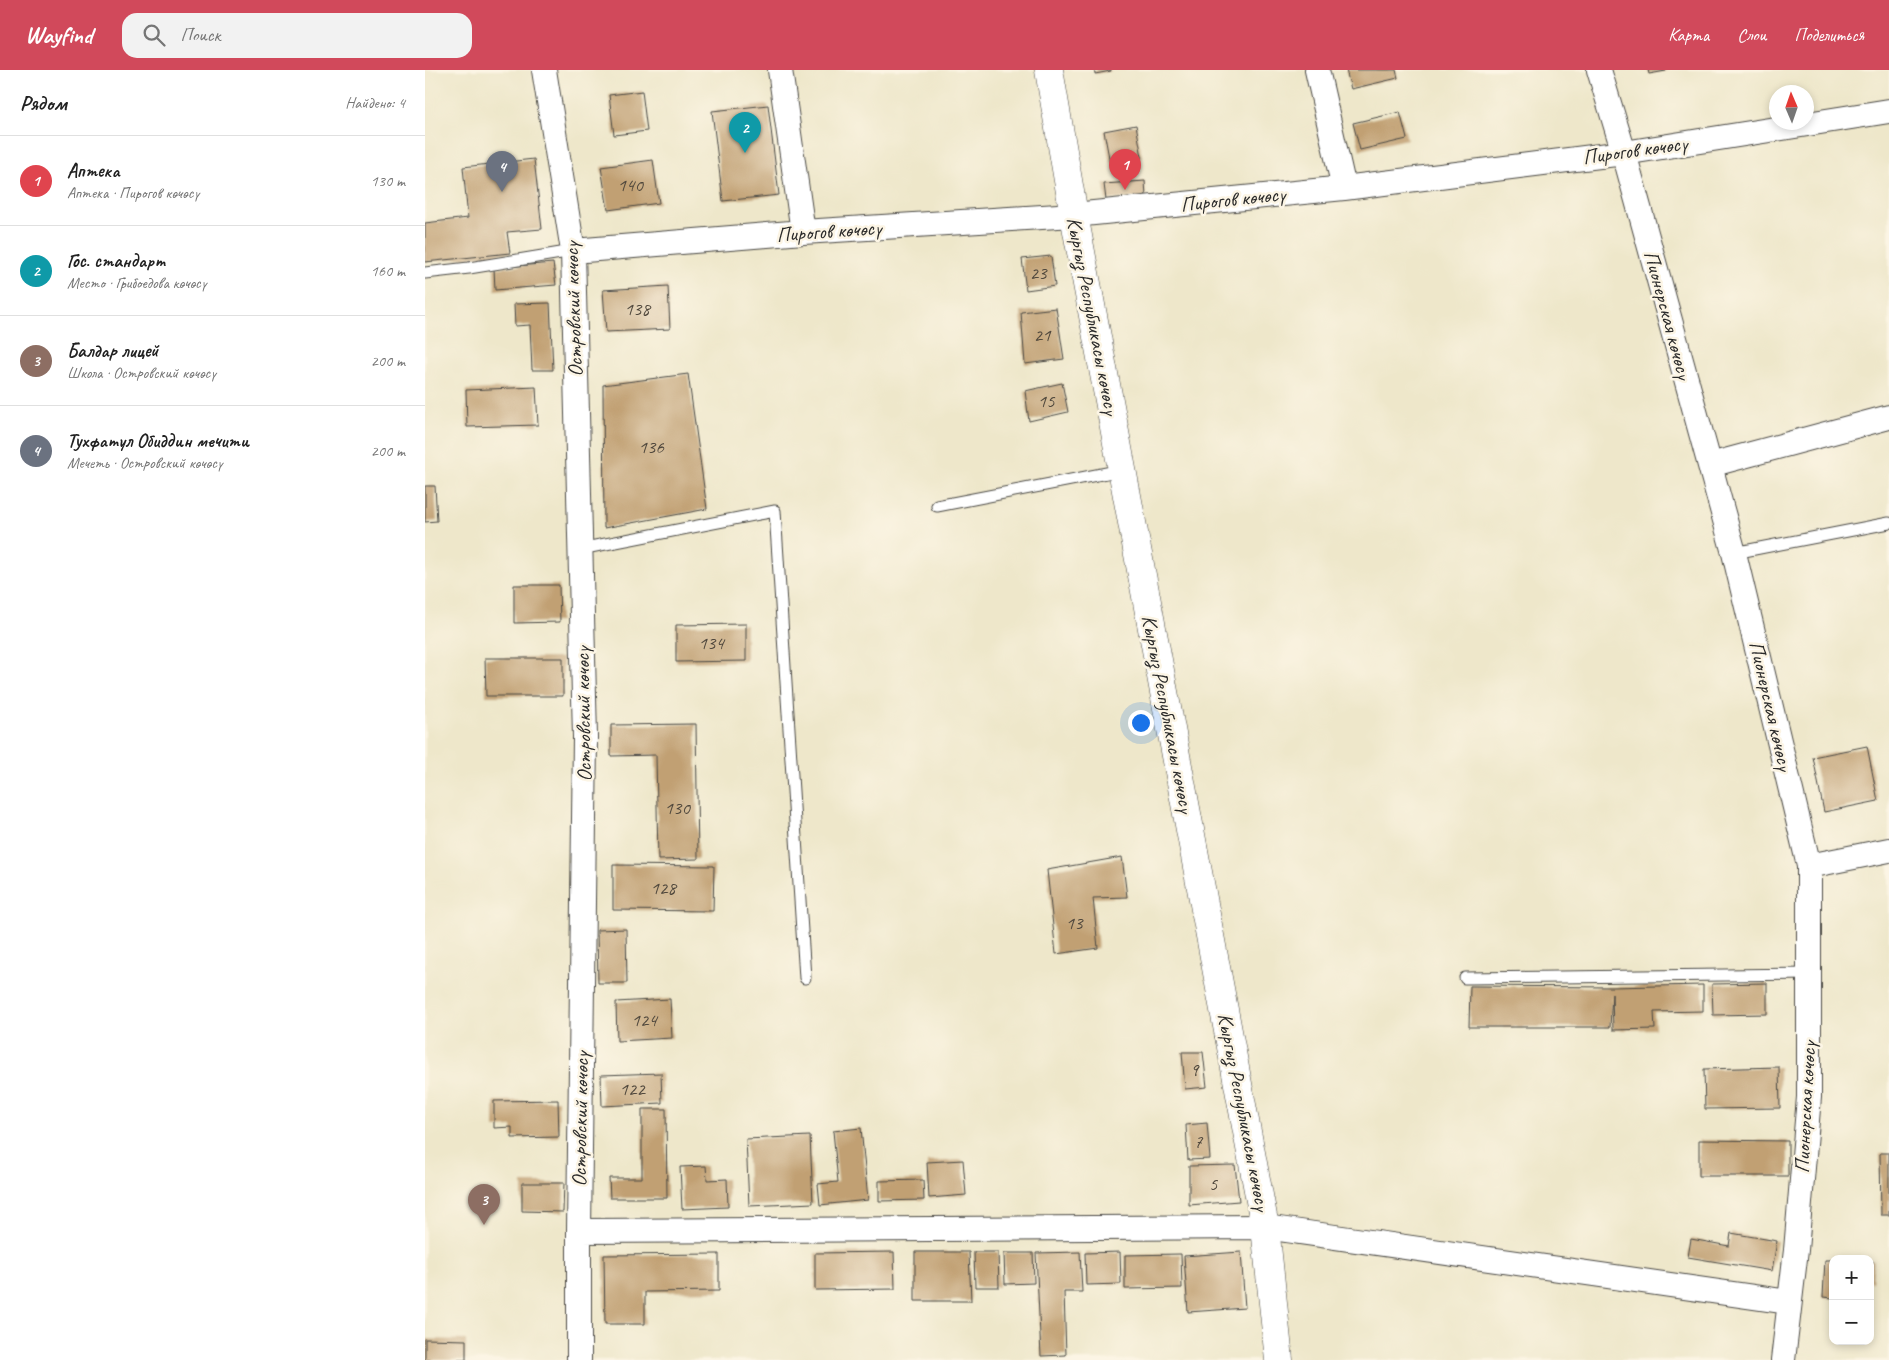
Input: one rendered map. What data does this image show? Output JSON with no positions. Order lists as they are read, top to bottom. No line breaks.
{"streets":{"main road":["Кыргыз Республикасы көчөсү"],"street":["Пирогов көчөсү","Островский көчөсү","Пионерская көчөсү"]},"crossings":[["Пирогов көчөсү","Островский көчөсү"],["Пирогов көчөсү","Пионерская көчөсү"],["Пирогов көчөсү","Кыргыз Республикасы көчөсү"]],"house_numbers":["140","23","138","21","15","136","134","130","128","13","124","9","122","7","5"],"north":"top","page":{"header":"Wayfind","search":"Поиск","nav":["Карта","Слои","Поделиться"],"heading":["Рядом","Найдено: 4"],"pins":["2","1","4","3"],"list":[{"mark":"1","name":"Аптека","note":"Аптека · Пирогов көчөсү","value":"130 m"},{"mark":"2","name":"Гос. стандарт","note":"Место · Грибоедова көчөсү","value":"160 m"},{"mark":"3","name":"Балдар лицей","note":"Школа · Островский көчөсү","value":"200 m"},{"mark":"4","name":"Тухфатул Обиддин мечити","note":"Мечеть · Островский көчөсү","value":"200 m"}],"map_buttons":["+","−"]}}
